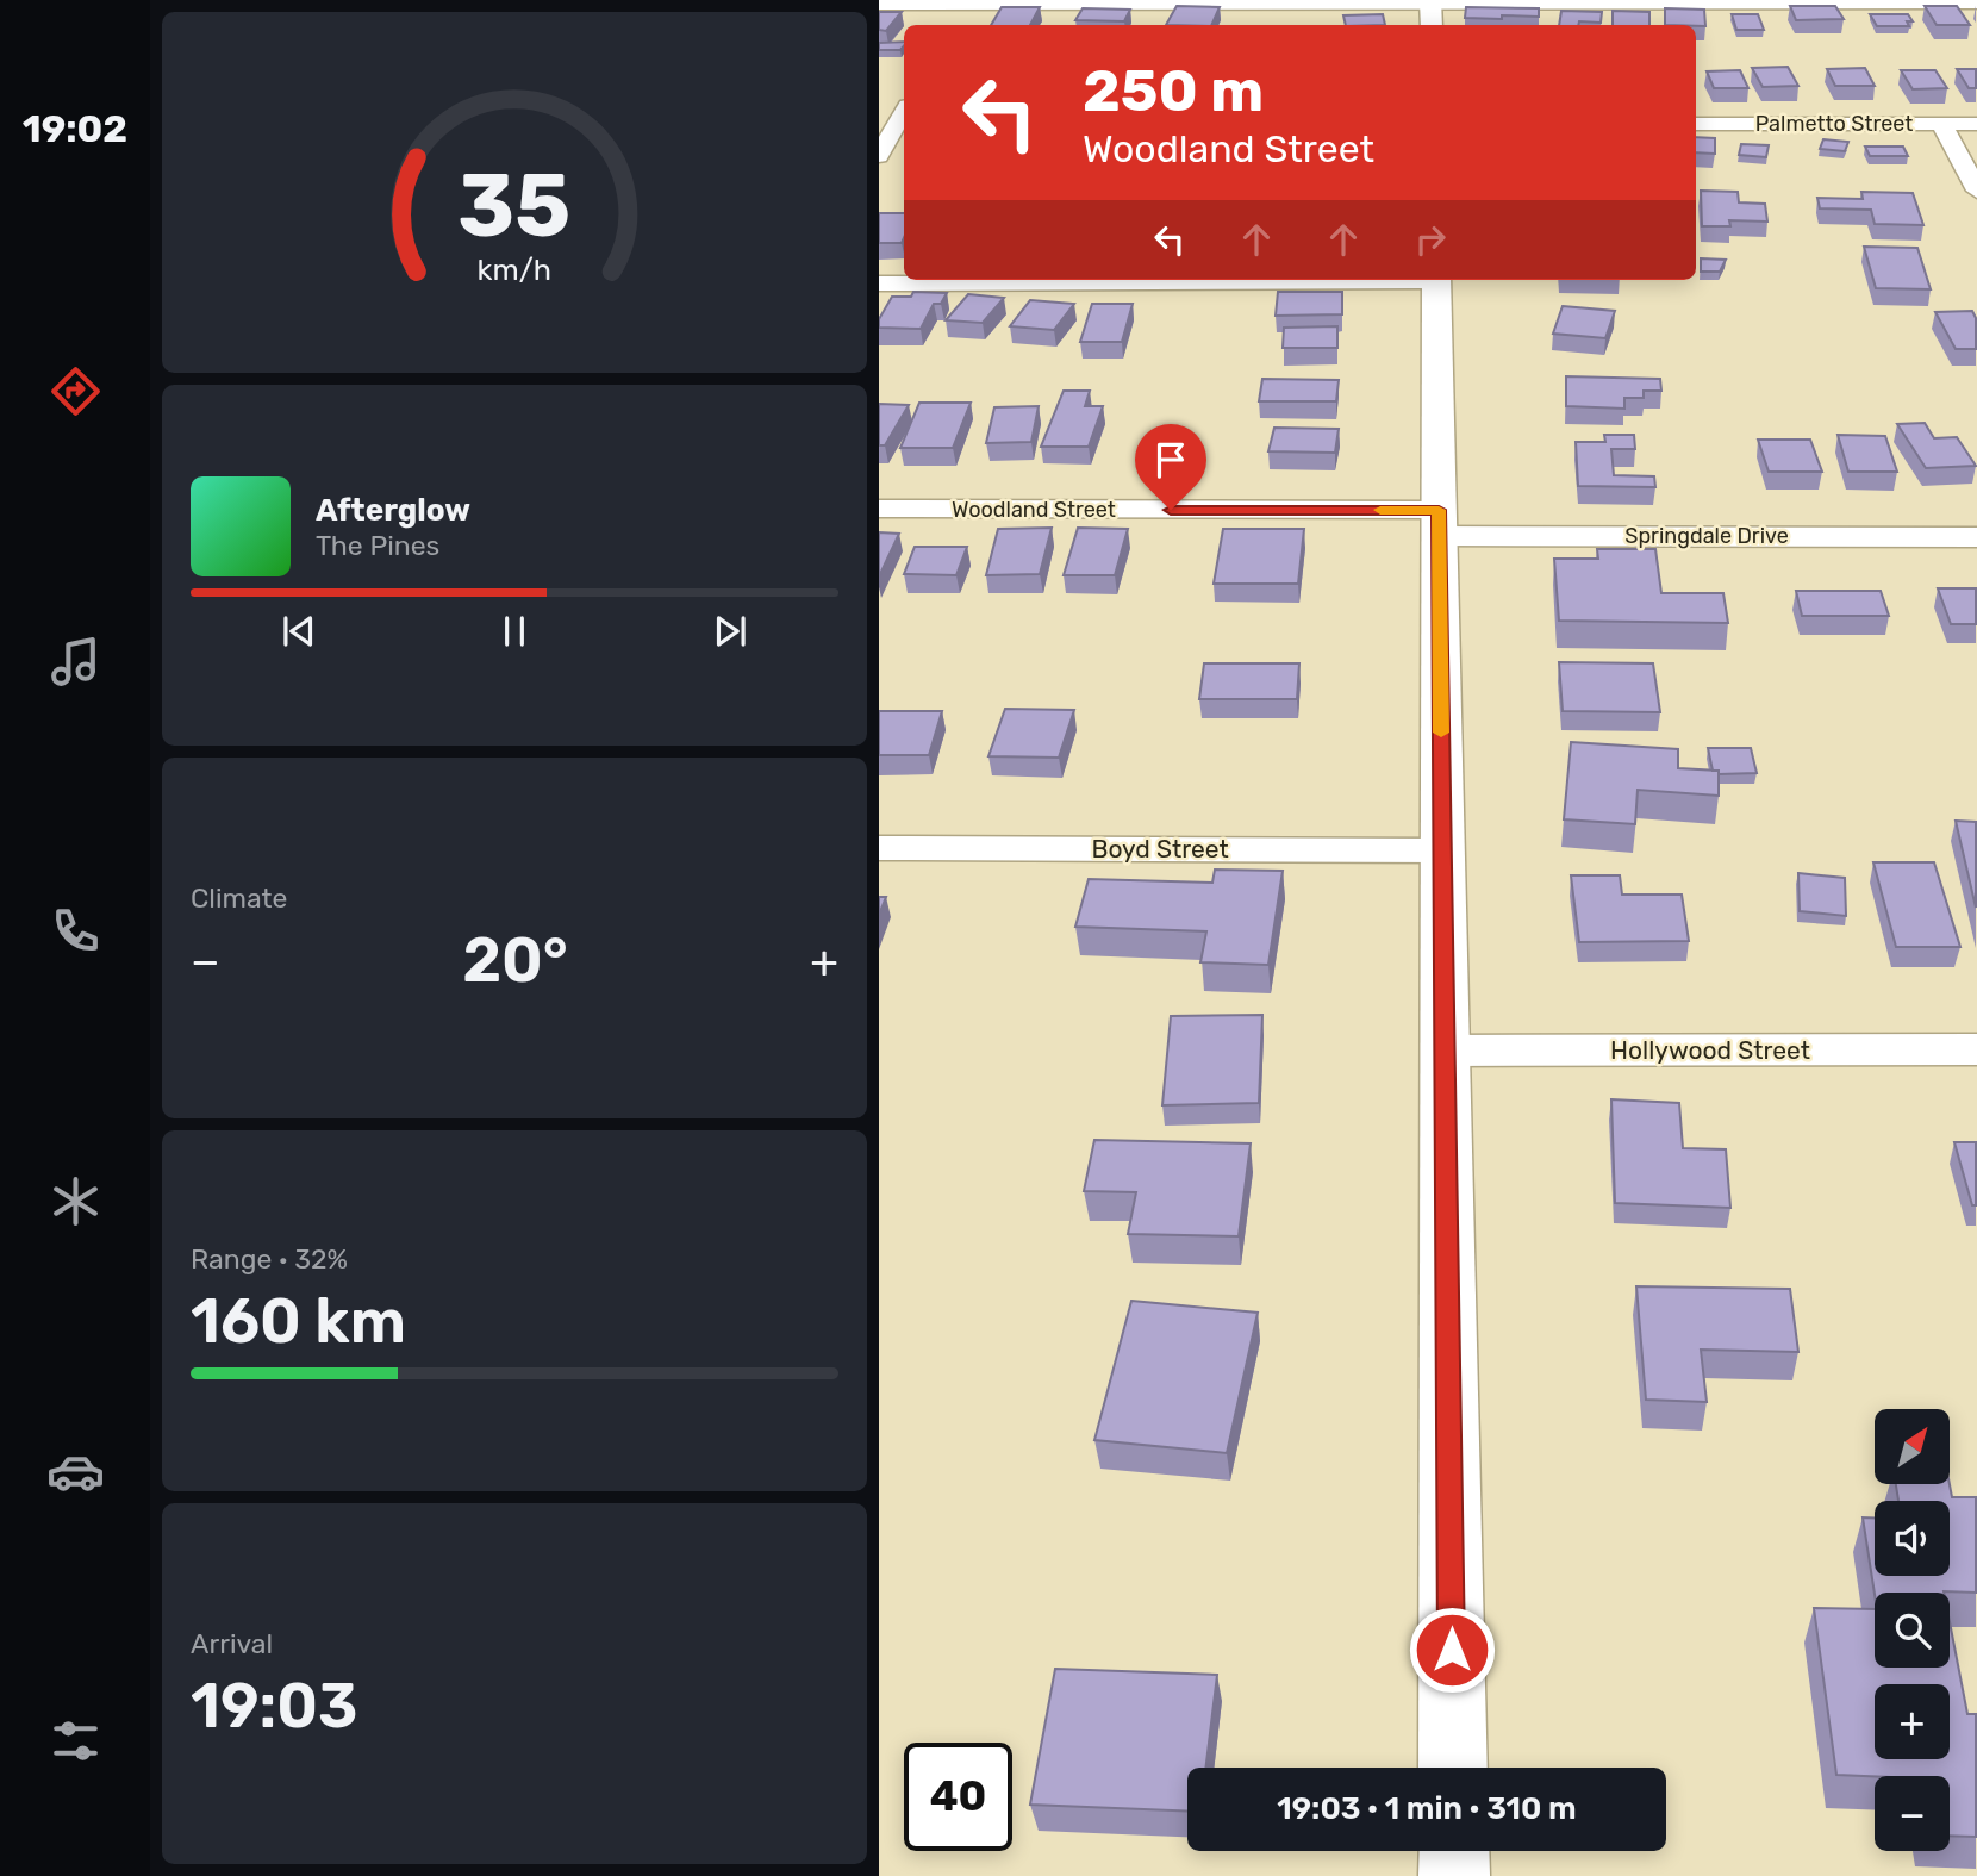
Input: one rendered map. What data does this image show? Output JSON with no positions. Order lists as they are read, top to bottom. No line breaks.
{"streets":{"street":["Palmetto Street","Woodland Street","Springdale Drive","Boyd Street","Hollywood Street"]},"crossings":[["Woodland Street","Springdale Drive"]],"north":"top right","page":{"tabs":"19:02","turn":["250 m","Woodland Street"],"song":["Afterglow","The Pines"],"tile":["Climate",["Range · 32%","160 km"],["Arrival","19:03"]],"heat":["−","20°","+"],"map_buttons":["+","−"],"limit":"40","trip":"19:03 · 1 min · 310 m","gauge":["35","km/h"]}}
